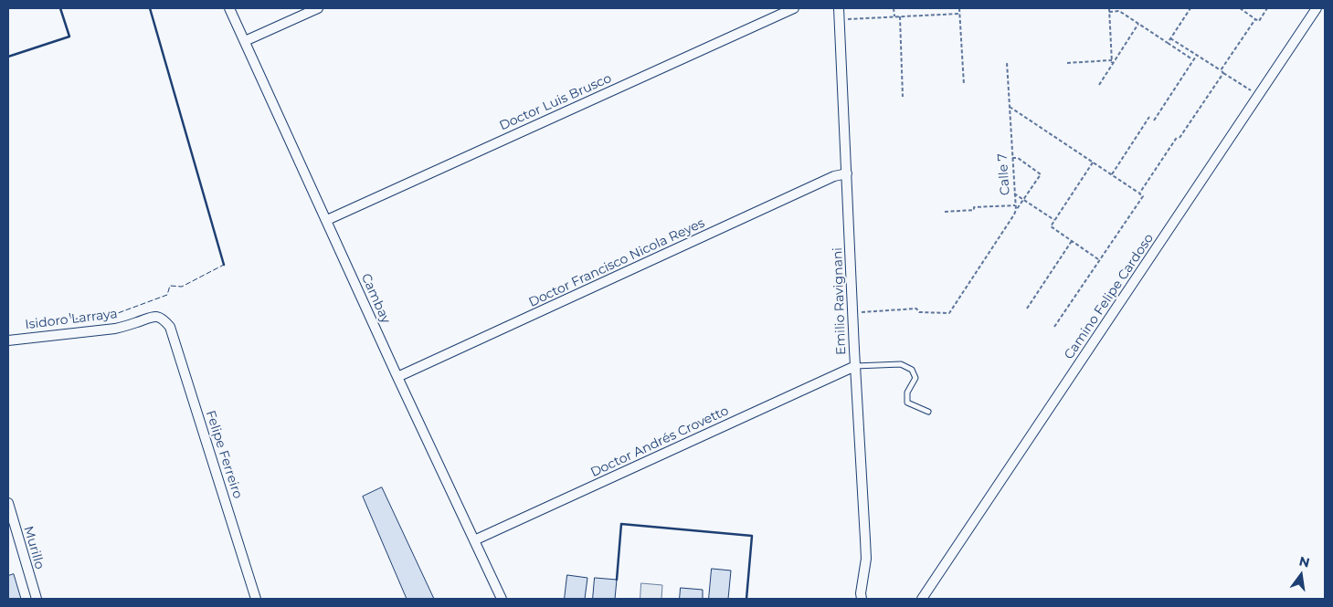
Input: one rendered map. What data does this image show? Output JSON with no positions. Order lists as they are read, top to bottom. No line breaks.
{"streets":{"street":["Doctor Luis Brusco","Doctor Francisco Nicola Reyes","Camino Felipe Cardoso","Cambay","Emilio Ravignani","Isidoro Larraya","Doctor Andrés Crovetto","Felipe Ferreiro","Murillo"],"path":["Calle 7"]},"crossings":[["Doctor Luis Brusco","Cambay"],["Calle 7","Emilio Ravignani"],["Doctor Francisco Nicola Reyes","Cambay"],["Doctor Francisco Nicola Reyes","Emilio Ravignani"],["Cambay","Doctor Andrés Crovetto"],["Emilio Ravignani","Doctor Andrés Crovetto"],["Isidoro Larraya","Felipe Ferreiro"]],"north":"top"}
